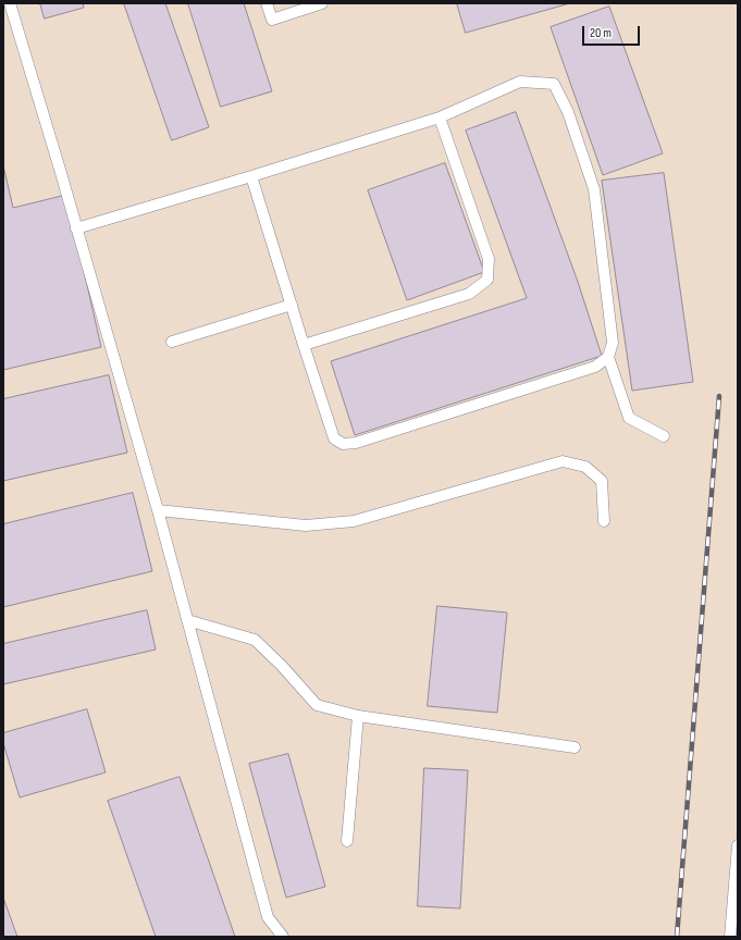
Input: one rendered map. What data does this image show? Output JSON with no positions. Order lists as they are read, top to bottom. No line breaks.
{"scale_bar":"20 m"}
